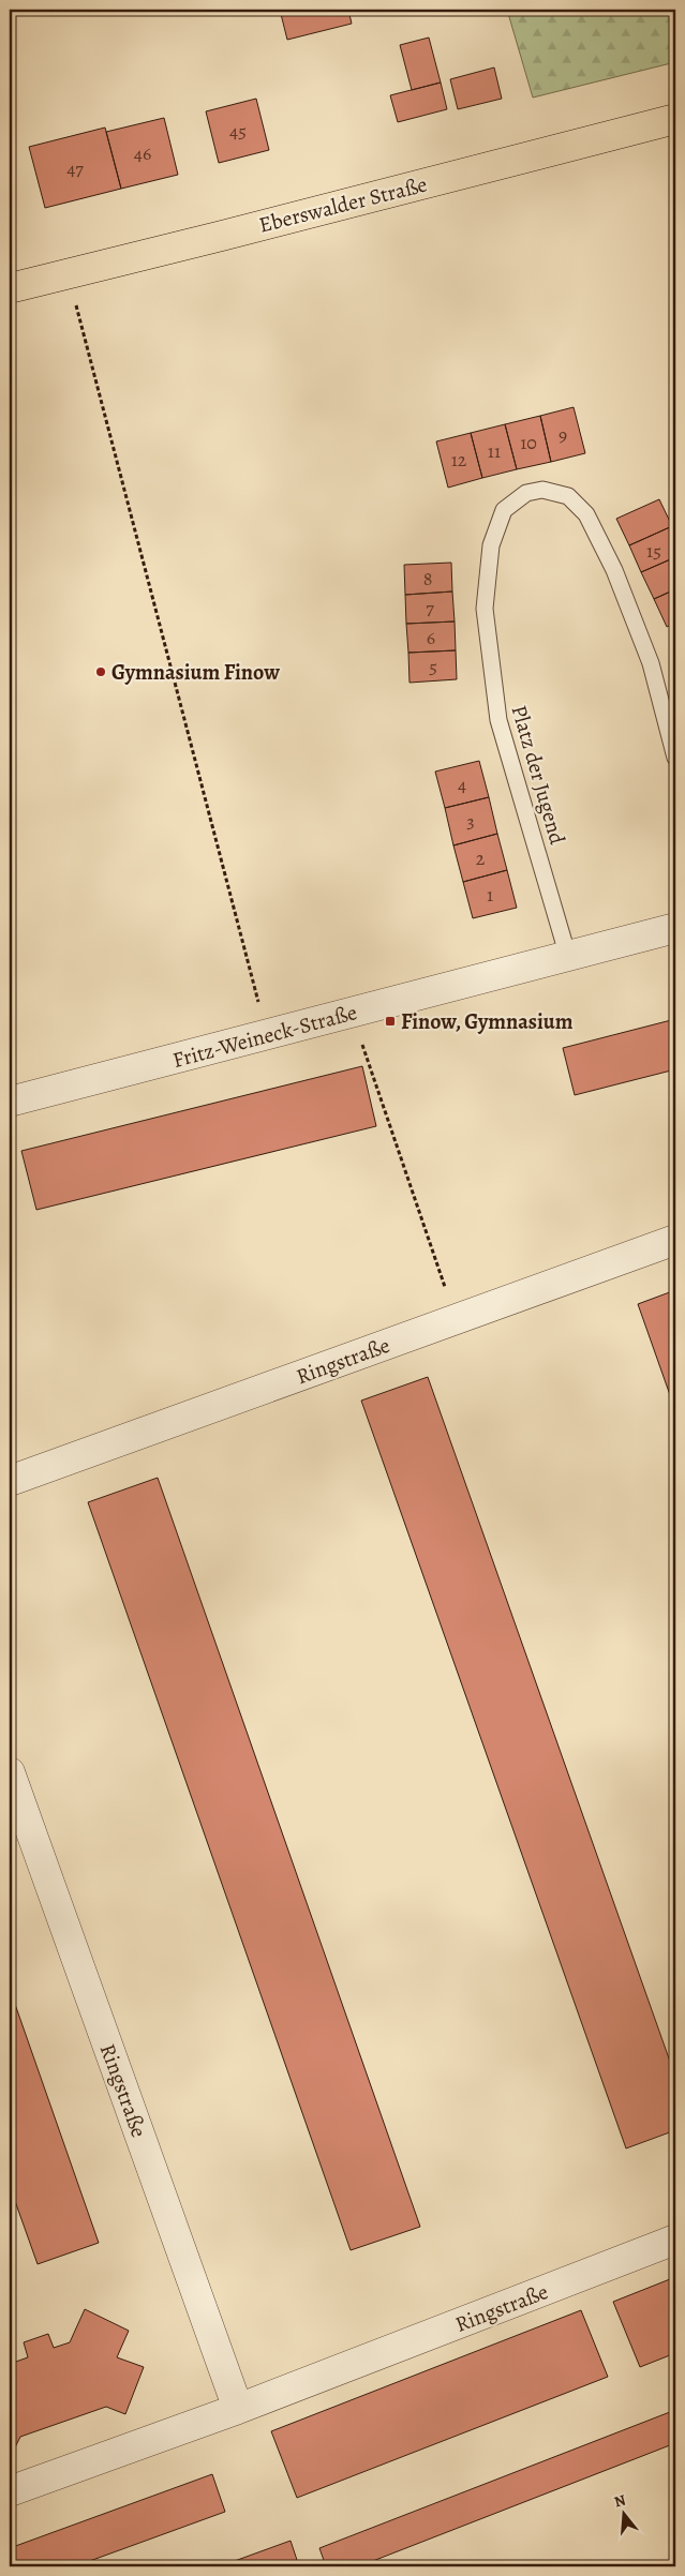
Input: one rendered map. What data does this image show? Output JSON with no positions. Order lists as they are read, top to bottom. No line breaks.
{"streets":{"main road":["Eberswalder Straße"],"street":["Fritz-Weineck-Straße","Ringstraße"],"lane":["Platz der Jugend"]},"crossings":[["Platz der Jugend","Fritz-Weineck-Straße"]],"places":{"other":["Gymnasium Finow"],"transit":["Finow, Gymnasium"]},"house_numbers":["45","46","47","9","10","11","12","15","8","7","6","5","4","3","2","1"],"north":"top"}
